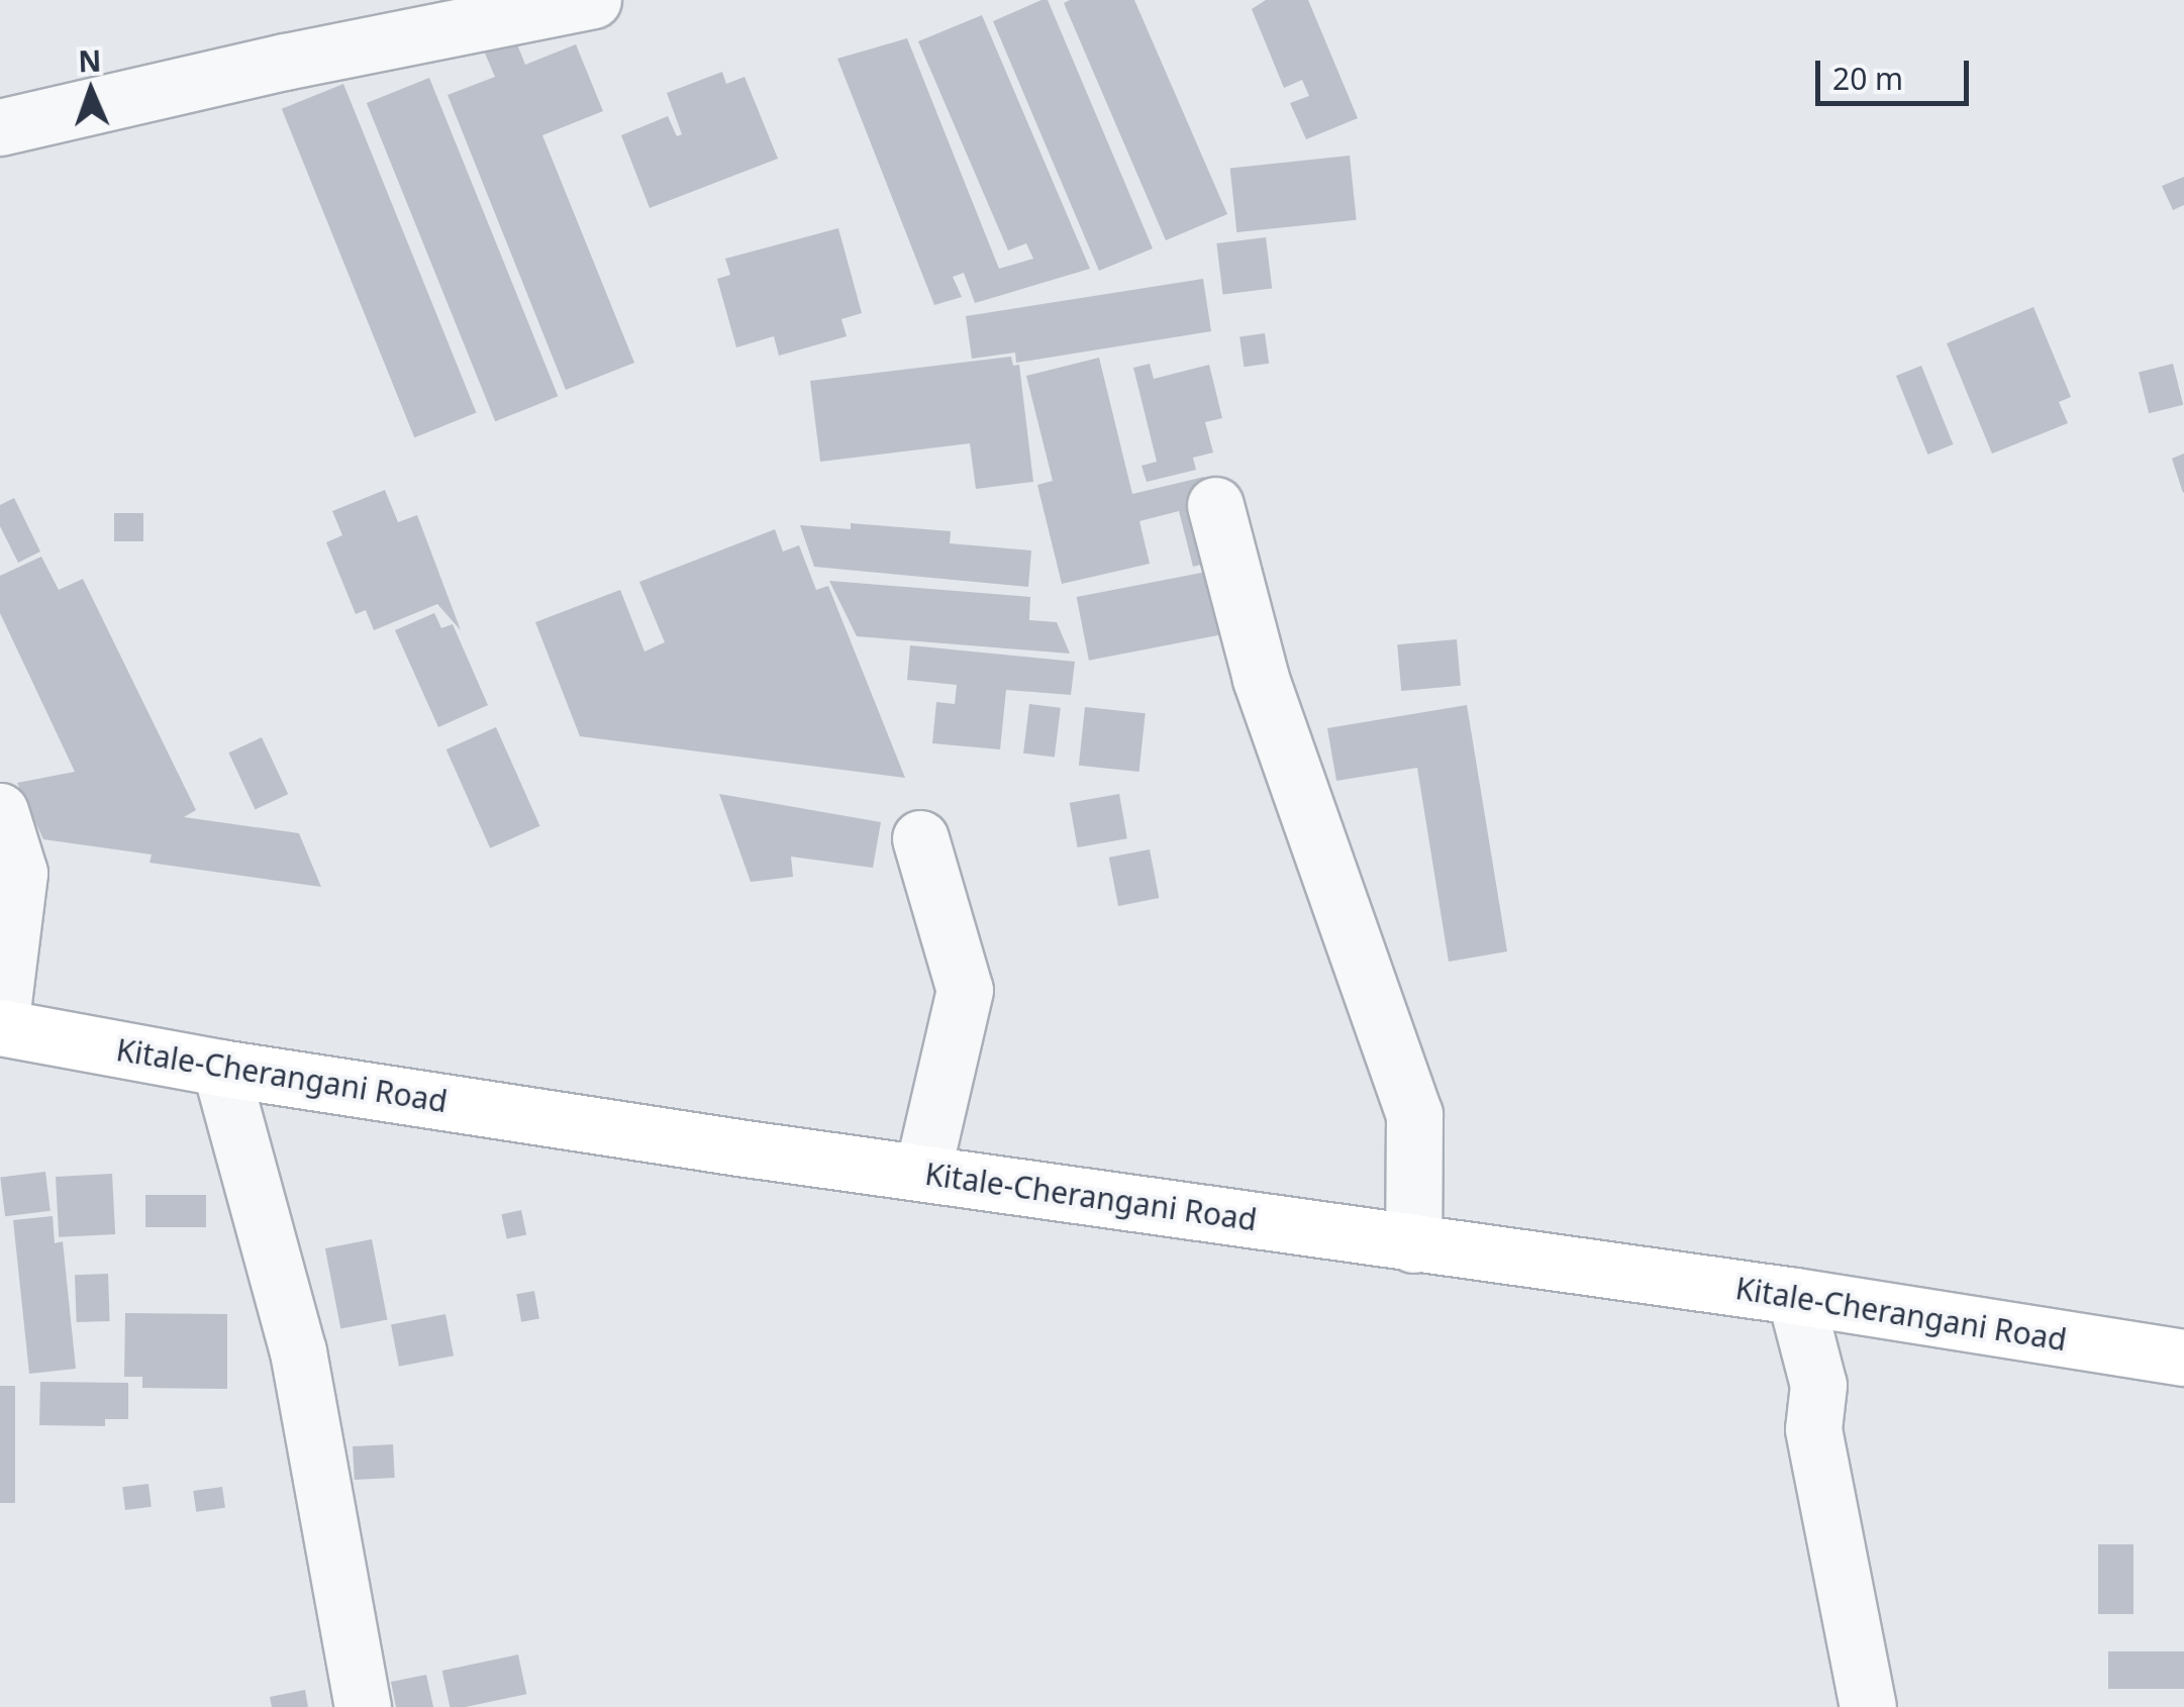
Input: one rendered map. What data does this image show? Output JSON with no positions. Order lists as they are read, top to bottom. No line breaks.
{"streets":{"main road":["Kitale-Cherangani Road"]},"scale_bar":"20 m","north":"top"}
